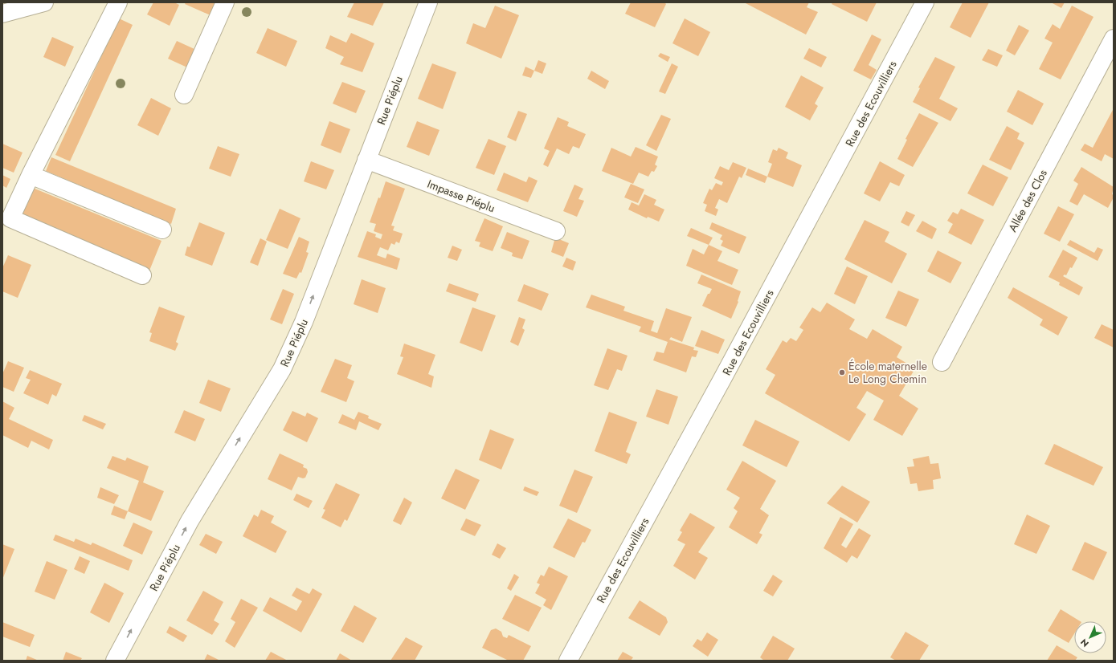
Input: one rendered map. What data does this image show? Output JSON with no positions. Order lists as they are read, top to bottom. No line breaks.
{"streets":{"street":["Rue Piéplu","Rue des Ecouvilliers","Impasse Piéplu","Allée des Clos"]},"crossings":[["Rue Piéplu","Impasse Piéplu"]],"one_way":["Rue Piéplu"],"places":["École maternelle Le Long Chemin"],"north":"bottom left"}
